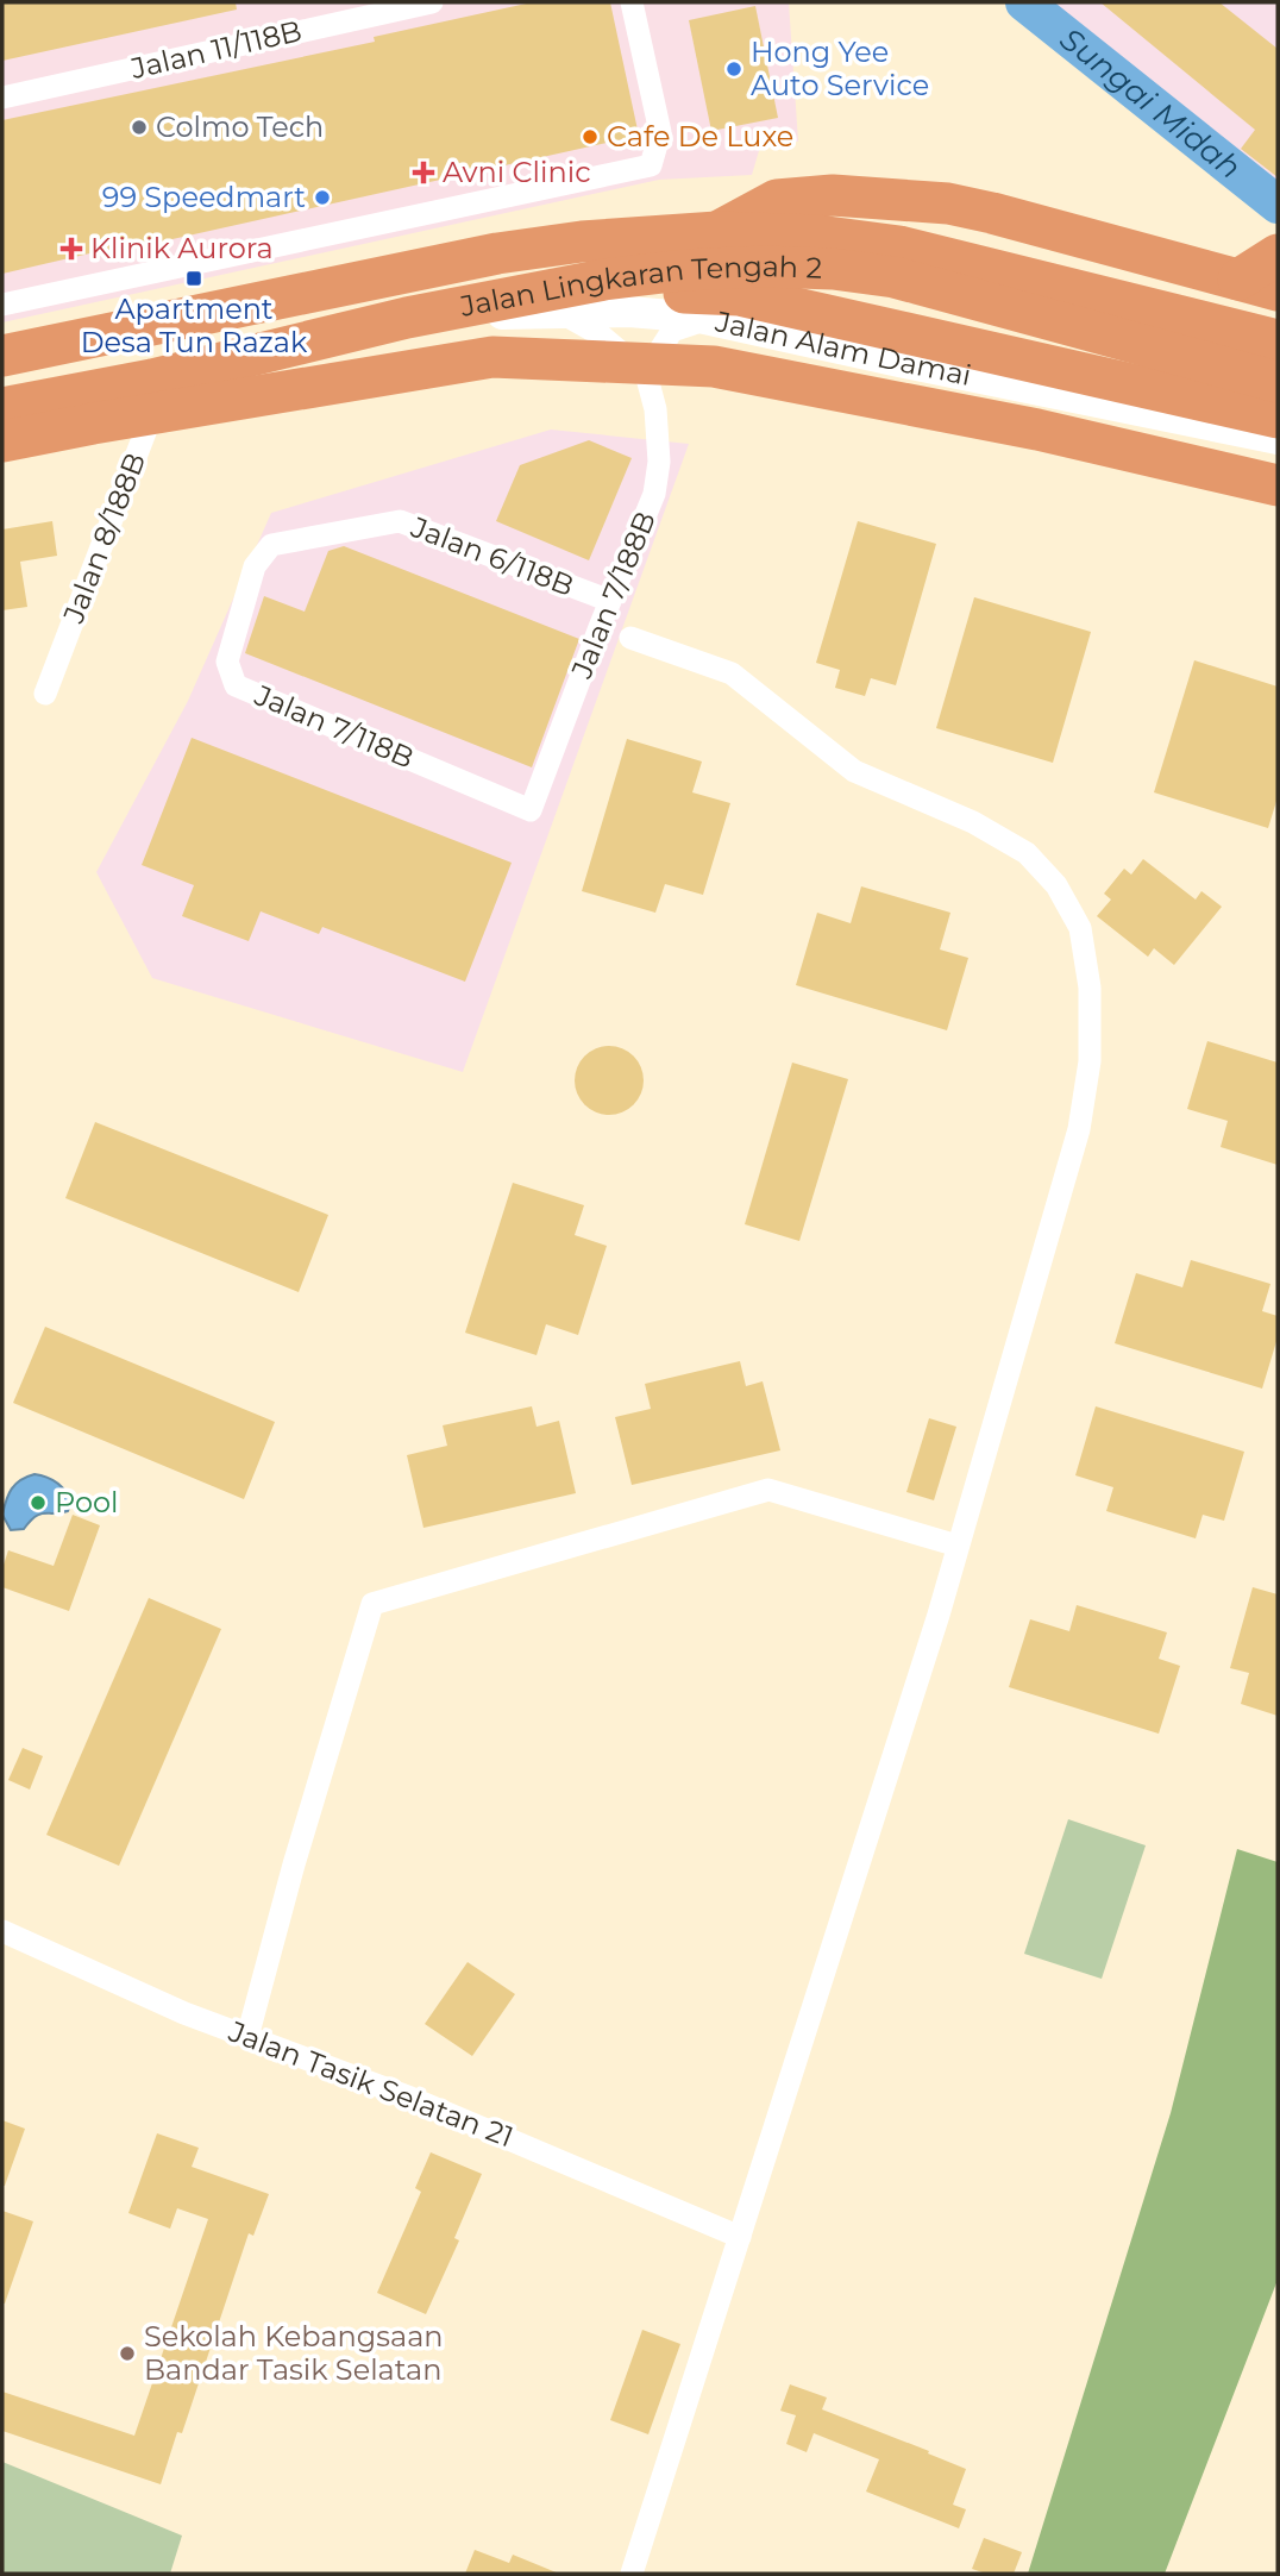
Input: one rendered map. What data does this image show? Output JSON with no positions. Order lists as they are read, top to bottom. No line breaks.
{"streets":{"highway":["Jalan Lingkaran Tengah 2"],"main road":["Jalan Alam Damai"],"street":["Jalan 11/118B","Jalan 8/188B","Jalan 6/118B","Jalan 7/188B","Jalan 7/118B","Jalan Tasik Selatan 21"]},"crossings":[["Jalan Lingkaran Tengah 2","Jalan Alam Damai"],["Jalan Lingkaran Tengah 2","Jalan 8/188B"],["Jalan 6/118B","Jalan 7/188B"],["Jalan 6/118B","Jalan 7/118B"],["Jalan 7/188B","Jalan 7/118B"]],"water":["Sungai Midah"],"places":{"other":["Hong Yee Auto Service","Colmo Tech","Cafe De Luxe","99 Speedmart","Pool","Sekolah Kebangsaan Bandar Tasik Selatan"],"health":["Avni Clinic","Klinik Aurora"],"transit":["Apartment Desa Tun Razak"]}}
